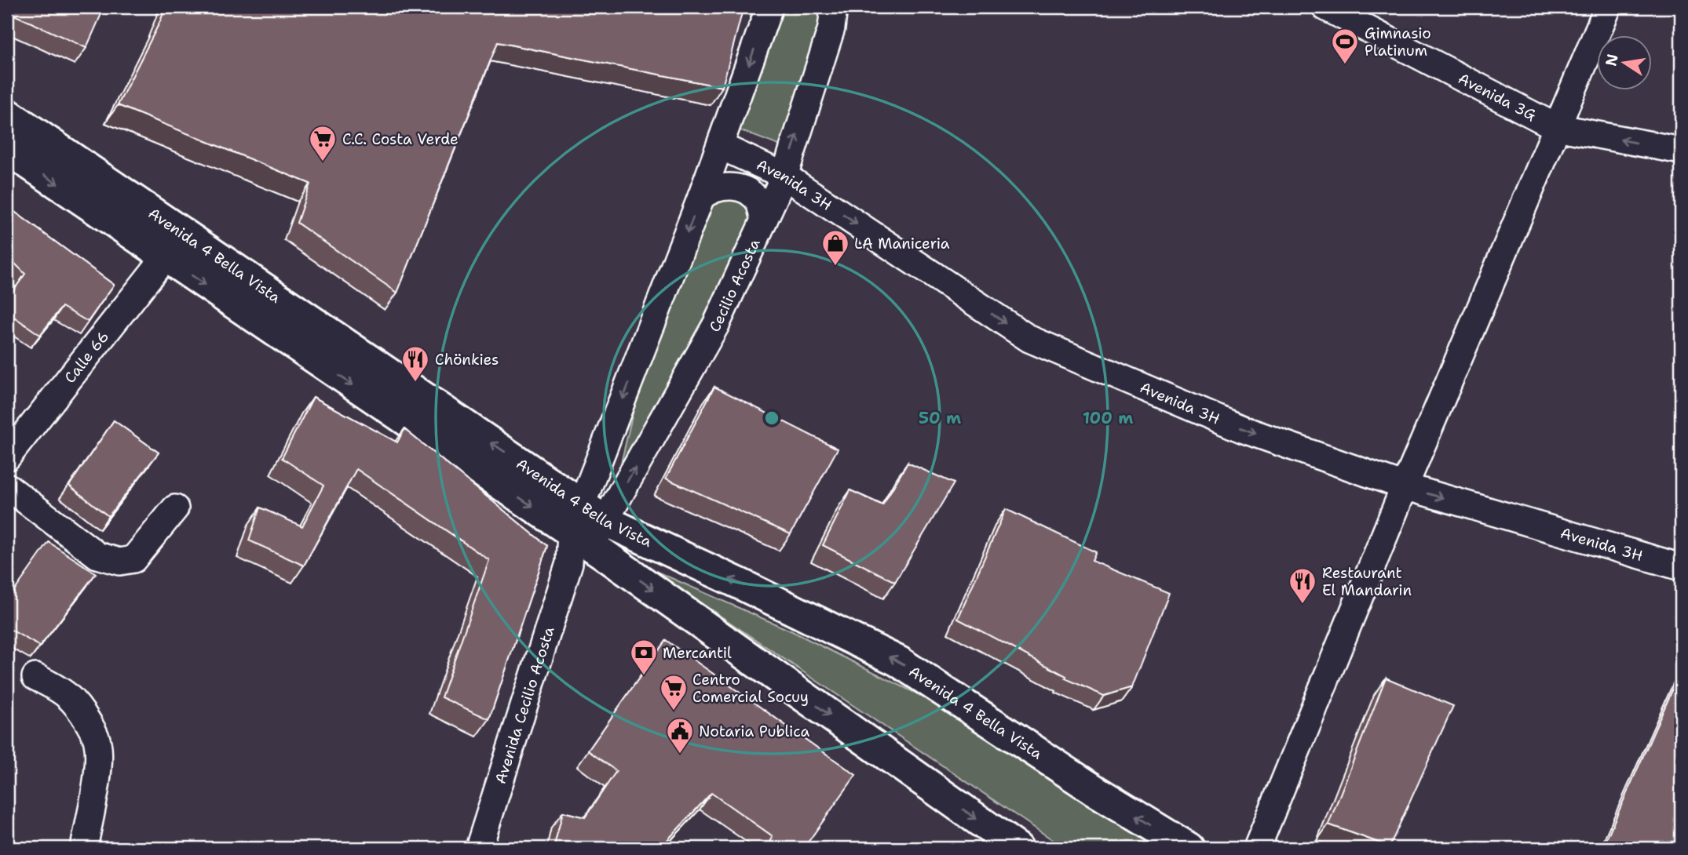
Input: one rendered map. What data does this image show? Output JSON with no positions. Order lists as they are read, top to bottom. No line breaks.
{"streets":{"street":["Avenida 3G","Avenida 3H","Avenida 4 Bella Vista","Cecilio Acosta","Calle 66","Avenida Cecilio Acosta"]},"crossings":[["Avenida 3H","Cecilio Acosta"],["Avenida 4 Bella Vista","Cecilio Acosta"],["Avenida 4 Bella Vista","Calle 66"],["Avenida 4 Bella Vista","Avenida Cecilio Acosta"],["Cecilio Acosta","Avenida Cecilio Acosta"]],"one_way":["Avenida 3H"],"places":{"sports":["Gimnasio Platinum"],"supermarket":["C.C. Costa Verde","Centro Comercial Socuy"],"shop":["LA Maniceria"],"restaurant":["Chönkies","Restaurant El Mandarin"],"bank":["Mercantil"],"public building":["Notaria Publica"]},"north":"left","rings":["50 m","100 m"]}
